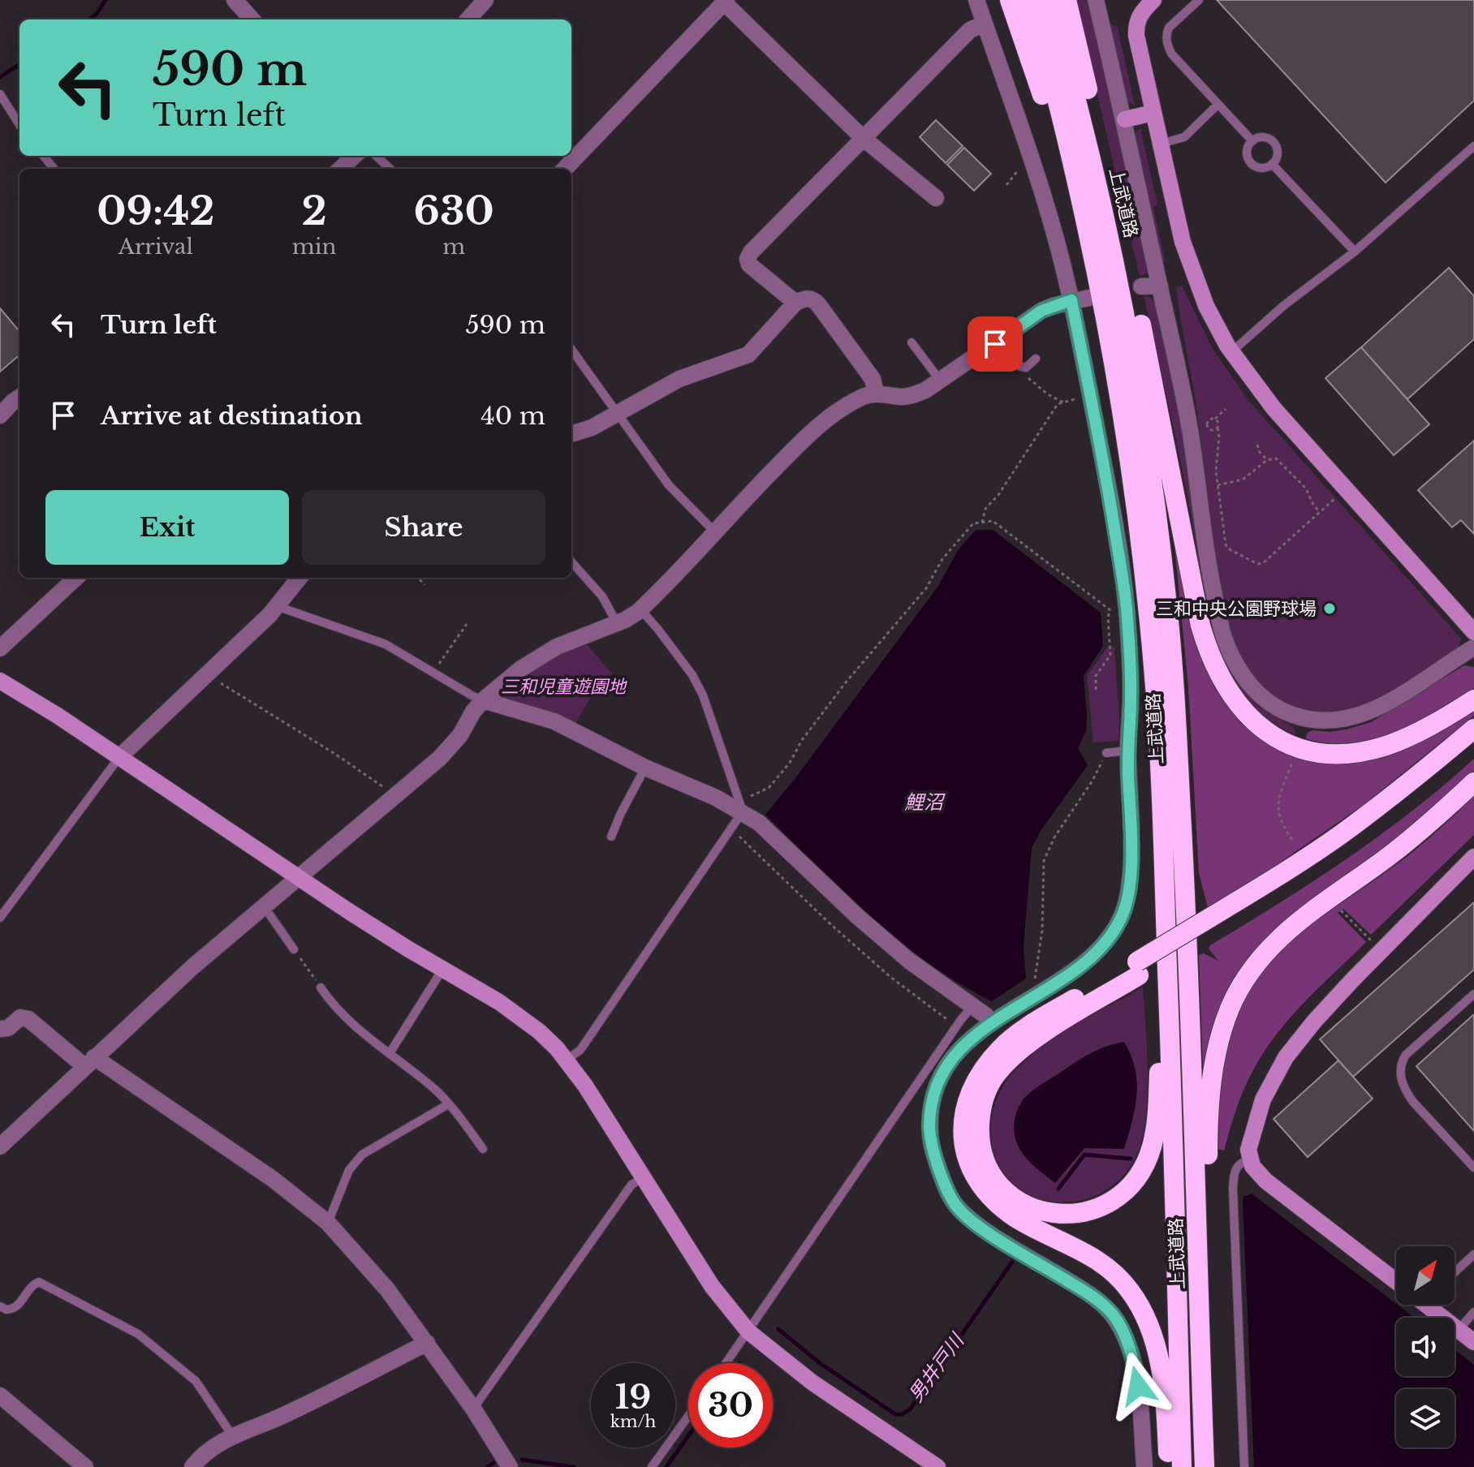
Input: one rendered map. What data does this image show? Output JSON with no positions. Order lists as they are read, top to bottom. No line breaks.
{"streets":{"highway":["上武道路"]},"water":["鯉沼","男井戸川"],"parks":["三和児童遊園地"],"places":["三和中央公園野球場"],"north":"top right","page":{"turn":["590 m","Turn left"],"eta":["09:42","Arrival","2","min","630","m"],"list":[{"name":"Turn left","value":"590 m"},{"name":"Arrive at destination","value":"40 m"}],"buttons":["Exit","Share"],"speed":"19 km/h","limit":"30"}}
